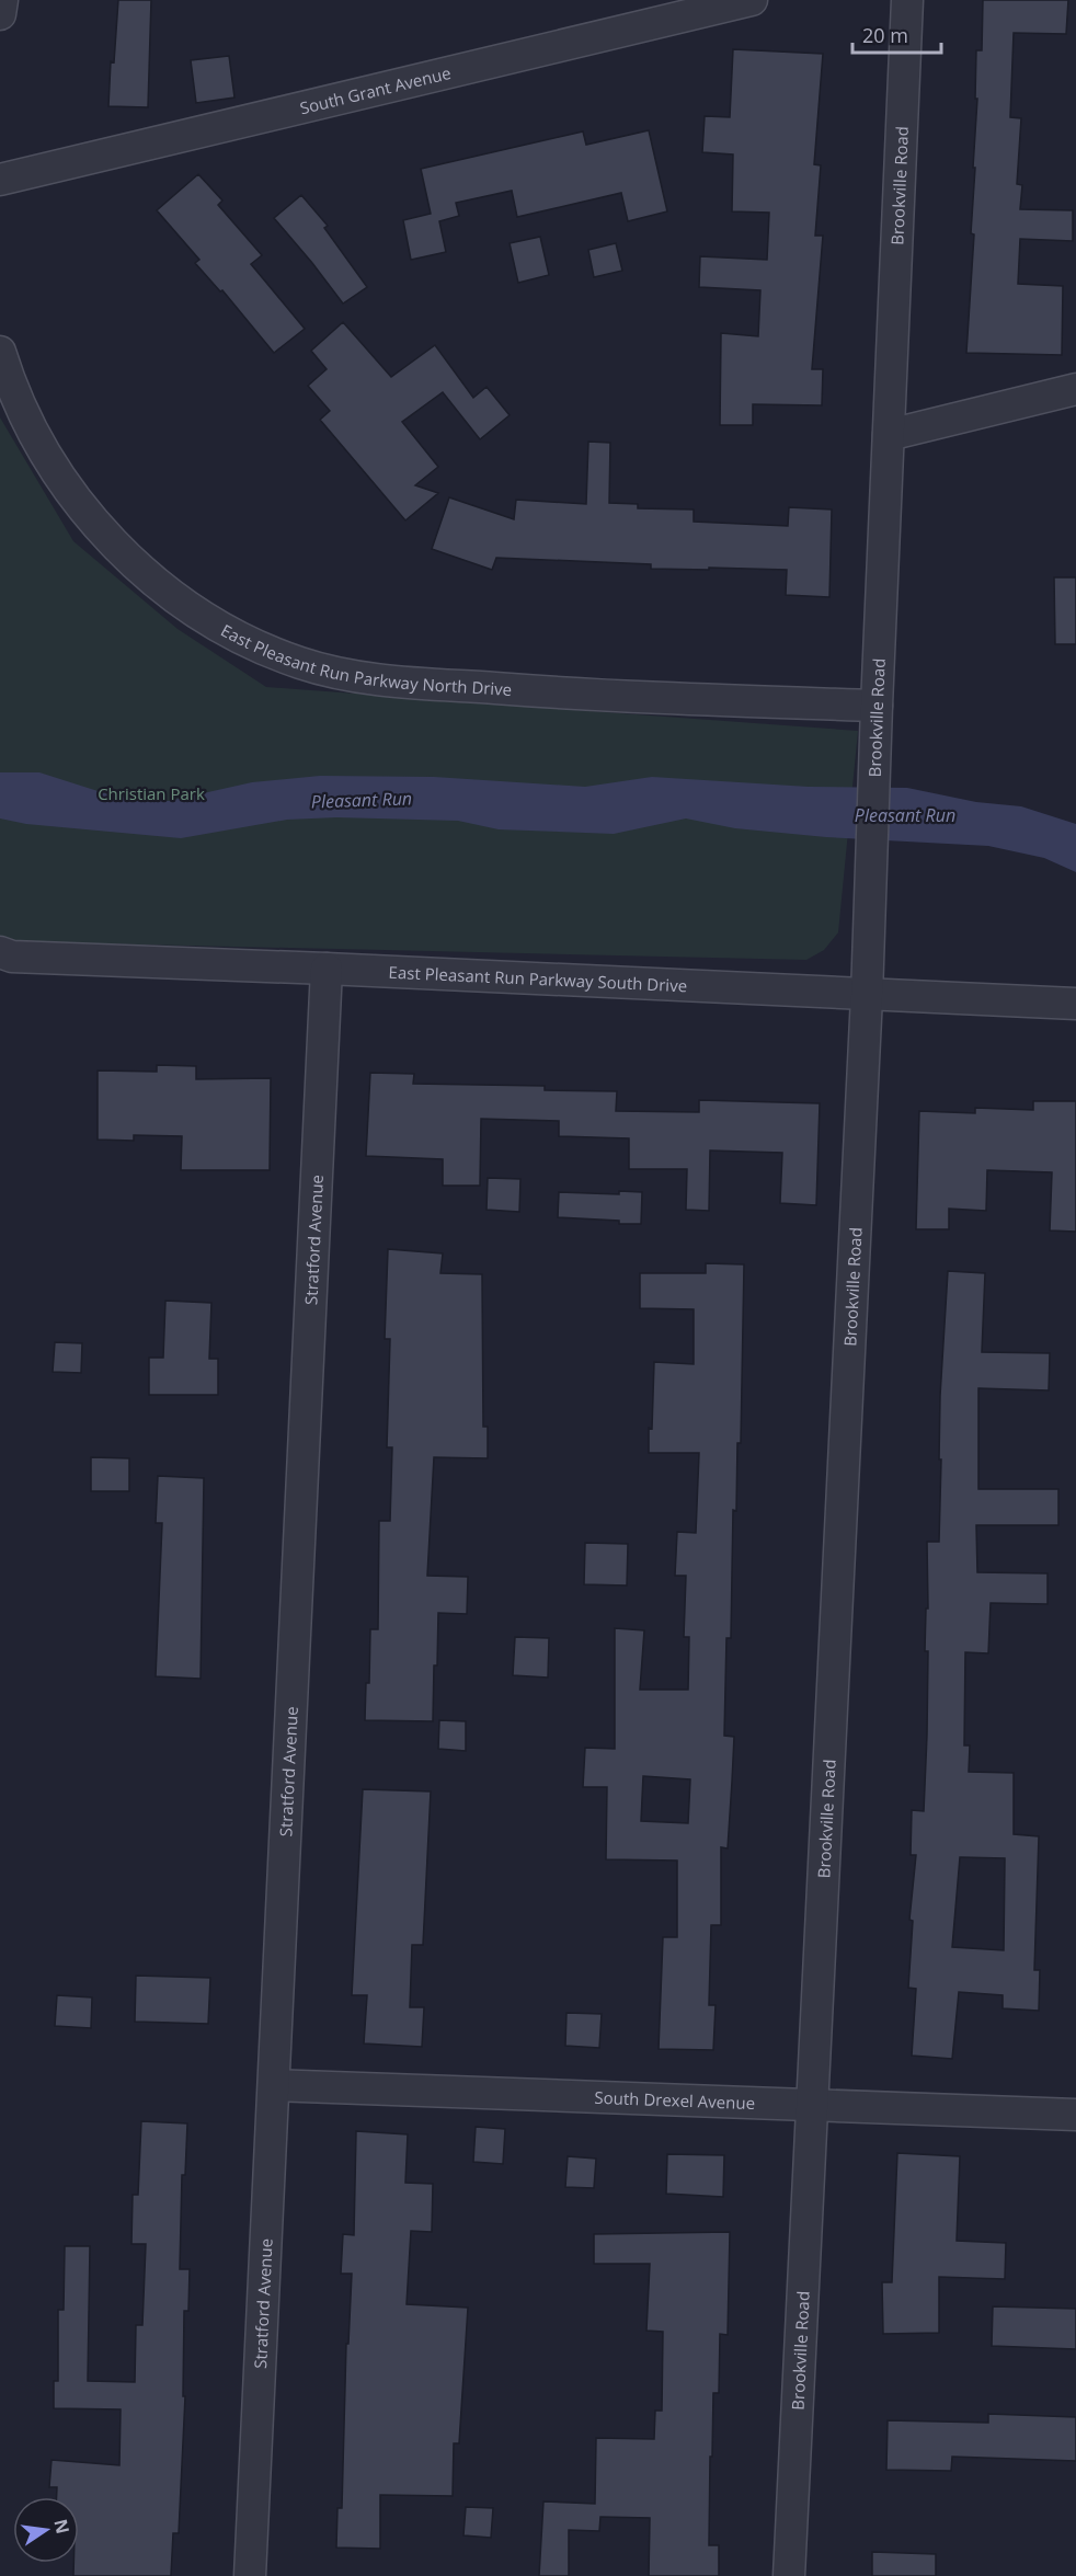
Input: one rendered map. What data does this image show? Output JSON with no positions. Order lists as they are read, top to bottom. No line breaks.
{"streets":{"street":["South Grant Avenue","Brookville Road","East Pleasant Run Parkway North Drive","East Pleasant Run Parkway South Drive","Stratford Avenue","South Drexel Avenue"]},"crossings":[["Brookville Road","East Pleasant Run Parkway North Drive"],["Brookville Road","East Pleasant Run Parkway South Drive"],["Brookville Road","South Drexel Avenue"],["East Pleasant Run Parkway South Drive","Stratford Avenue"],["Stratford Avenue","South Drexel Avenue"]],"water":["Pleasant Run"],"parks":["Christian Park"],"scale_bar":"20 m","north":"right"}
